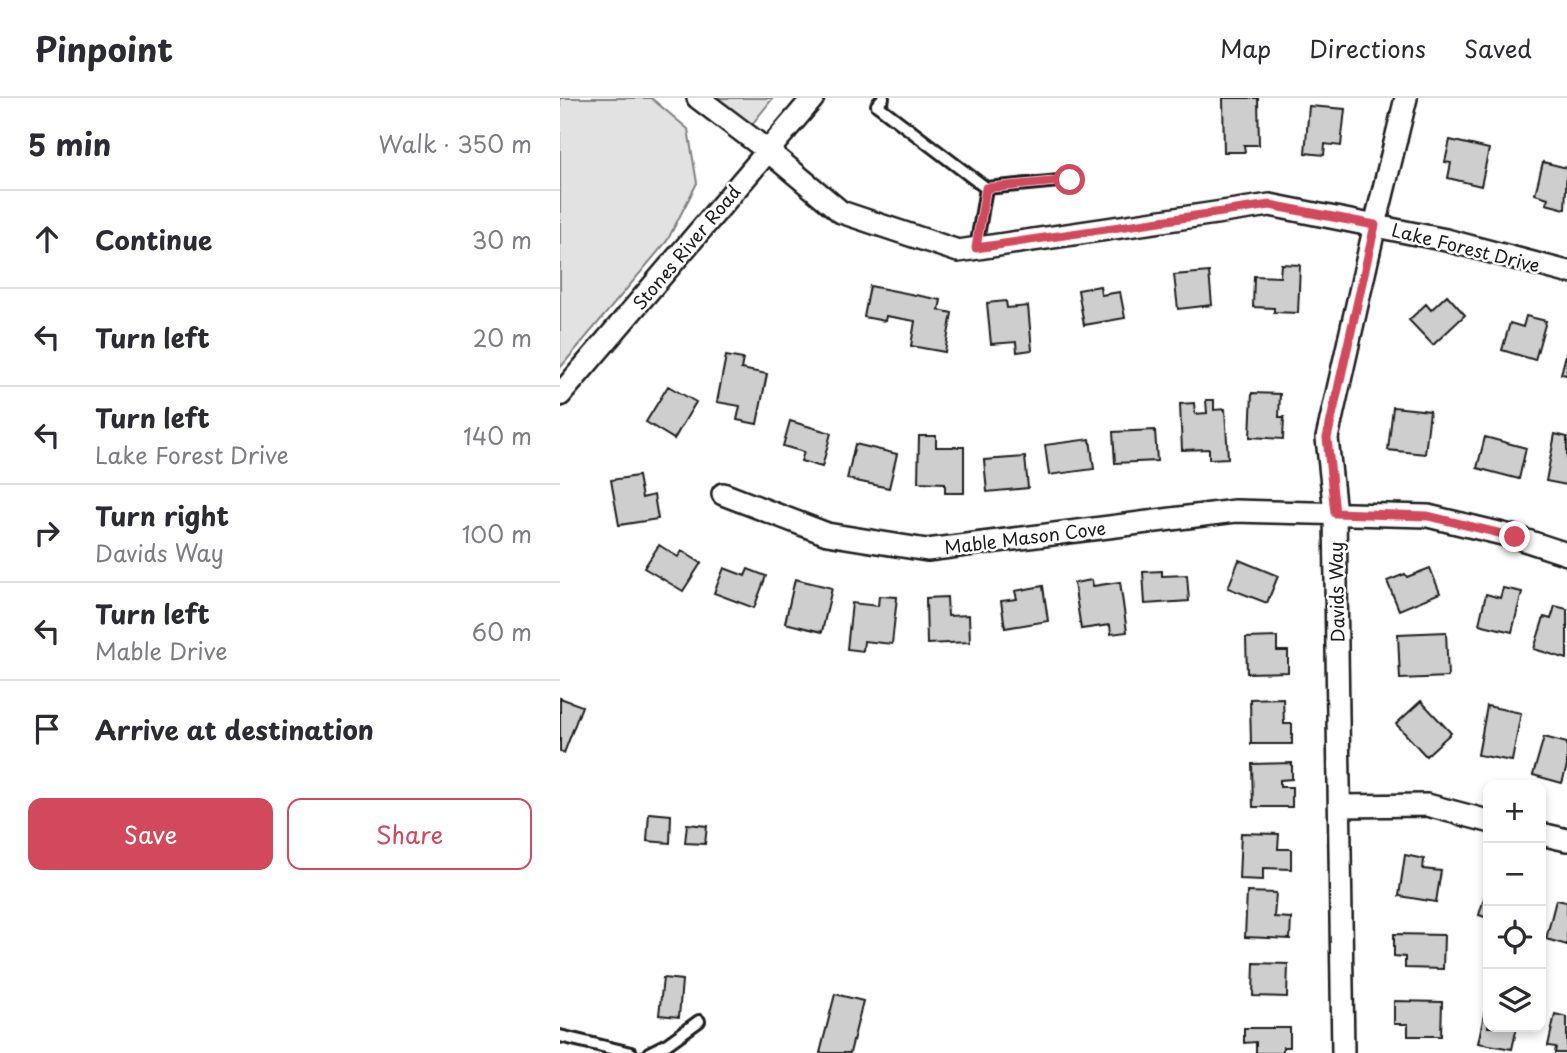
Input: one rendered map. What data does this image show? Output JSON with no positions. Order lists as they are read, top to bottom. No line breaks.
{"streets":{"street":["Stones River Road","Lake Forest Drive","Mable Mason Cove","Davids Way"]},"crossings":[["Stones River Road","Lake Forest Drive"],["Lake Forest Drive","Davids Way"],["Mable Mason Cove","Davids Way"]],"page":{"header":"Pinpoint","nav":["Map","Directions","Saved"],"heading":["5 min","Walk · 350 m"],"list":[["Continue","30 m"],["Turn left","20 m"],["Turn left","Lake Forest Drive","140 m"],["Turn right","Davids Way","100 m"],["Turn left","Mable Drive","60 m"],"Arrive at destination"],"buttons":["Save","Share"],"map_buttons":["+","−"]}}
